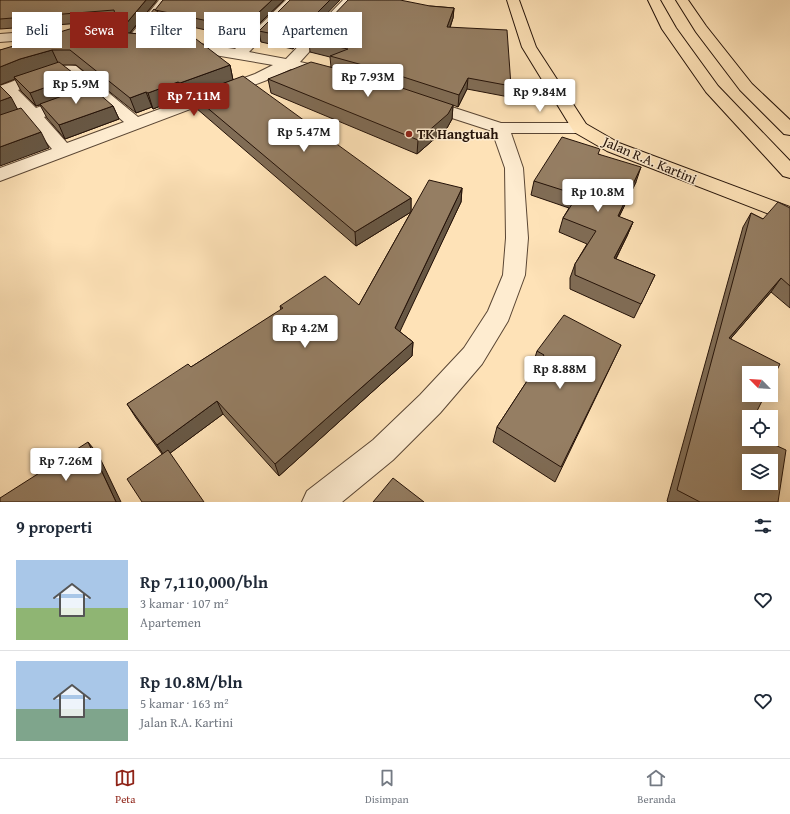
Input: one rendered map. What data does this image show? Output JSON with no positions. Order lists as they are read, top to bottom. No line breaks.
{"streets":{"main road":["Jalan R.A. Kartini"]},"places":["TK Hangtuah"],"north":"top left","page":{"chip":["Beli","Sewa","Filter","Baru","Apartemen"],"price":["Rp 7.93M","Rp 5.9M","Rp 9.84M","Rp 7.11M","Rp 5.47M","Rp 10.8M","Rp 4.2M","Rp 8.88M","Rp 7.26M"],"heading":"9 properti","list":[{"name":"Rp 7,110,000/bln","note":"3 kamar · 107 m² · Apartemen"},{"name":"Rp 10.8M/bln","note":"5 kamar · 163 m² · Jalan R.A. Kartini"}],"tabs":["Peta","Disimpan","Beranda"]}}
